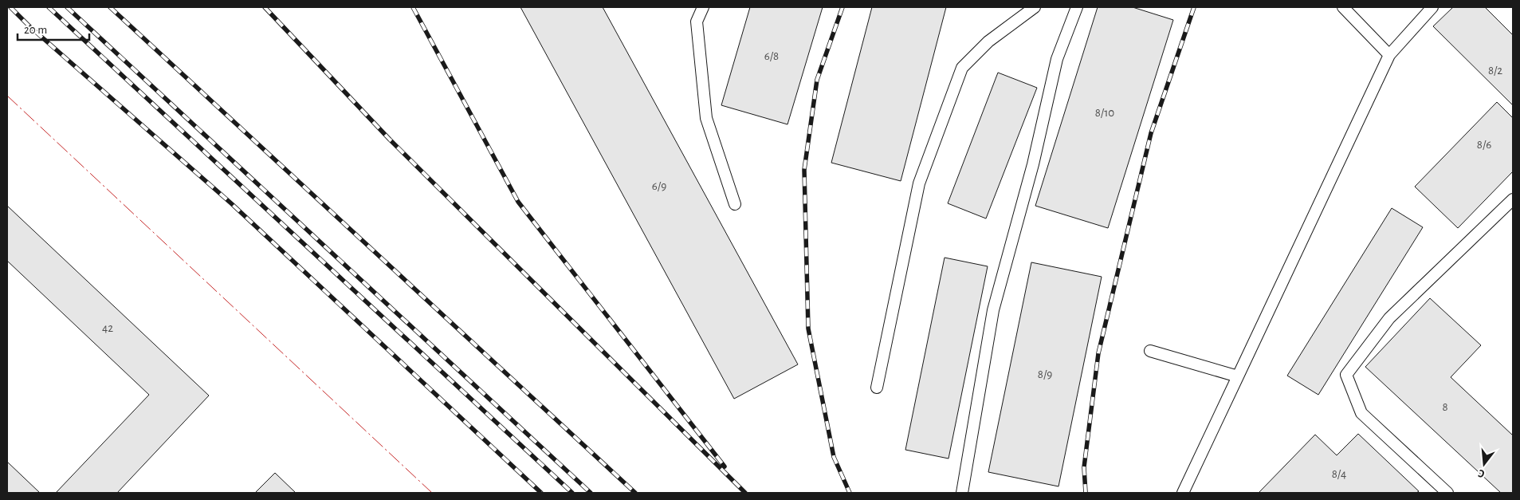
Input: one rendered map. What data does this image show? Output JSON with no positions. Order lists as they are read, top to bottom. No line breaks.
{"house_numbers":["6/8","8/2","8/10","8/6","6/9","42","8/9","8","8/4"],"scale_bar":"20 m","north":"bottom"}
